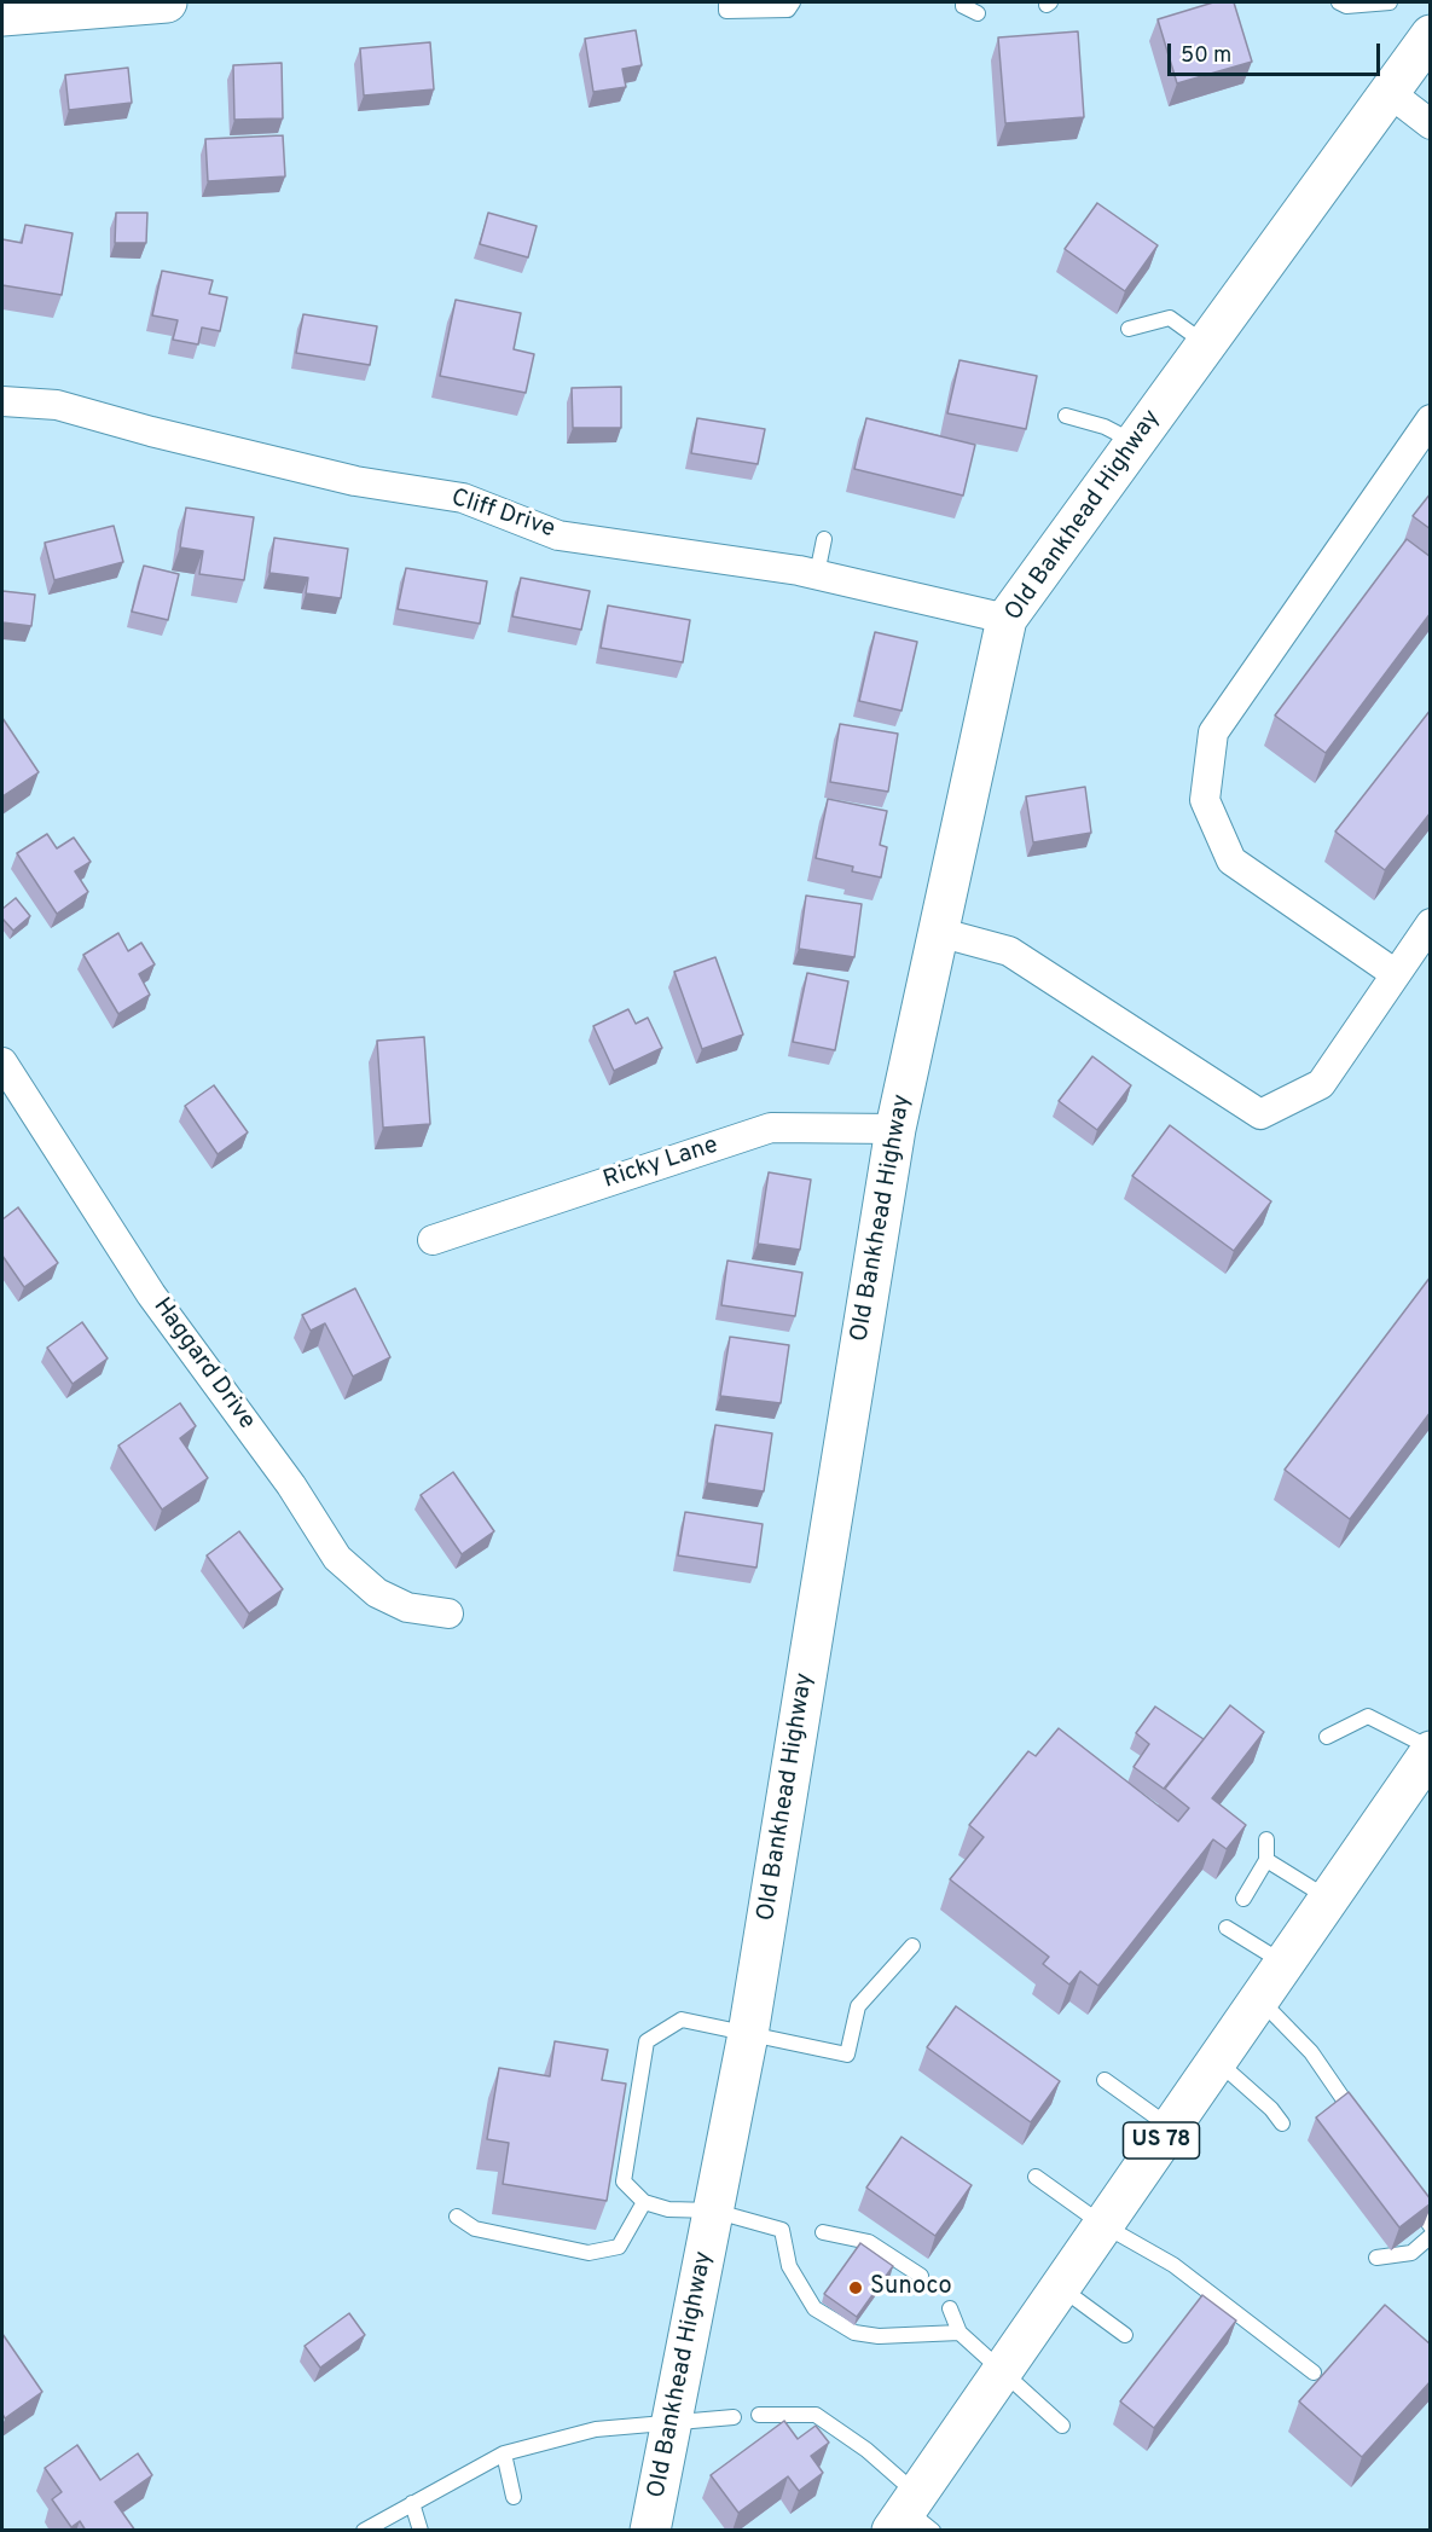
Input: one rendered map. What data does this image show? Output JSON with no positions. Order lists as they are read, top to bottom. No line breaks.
{"streets":{"street":["Cliff Drive","Old Bankhead Highway","Ricky Lane","Haggard Drive","US 78"]},"crossings":[["Cliff Drive","Old Bankhead Highway"],["Old Bankhead Highway","Ricky Lane"]],"places":["Sunoco"],"scale_bar":"50 m"}
